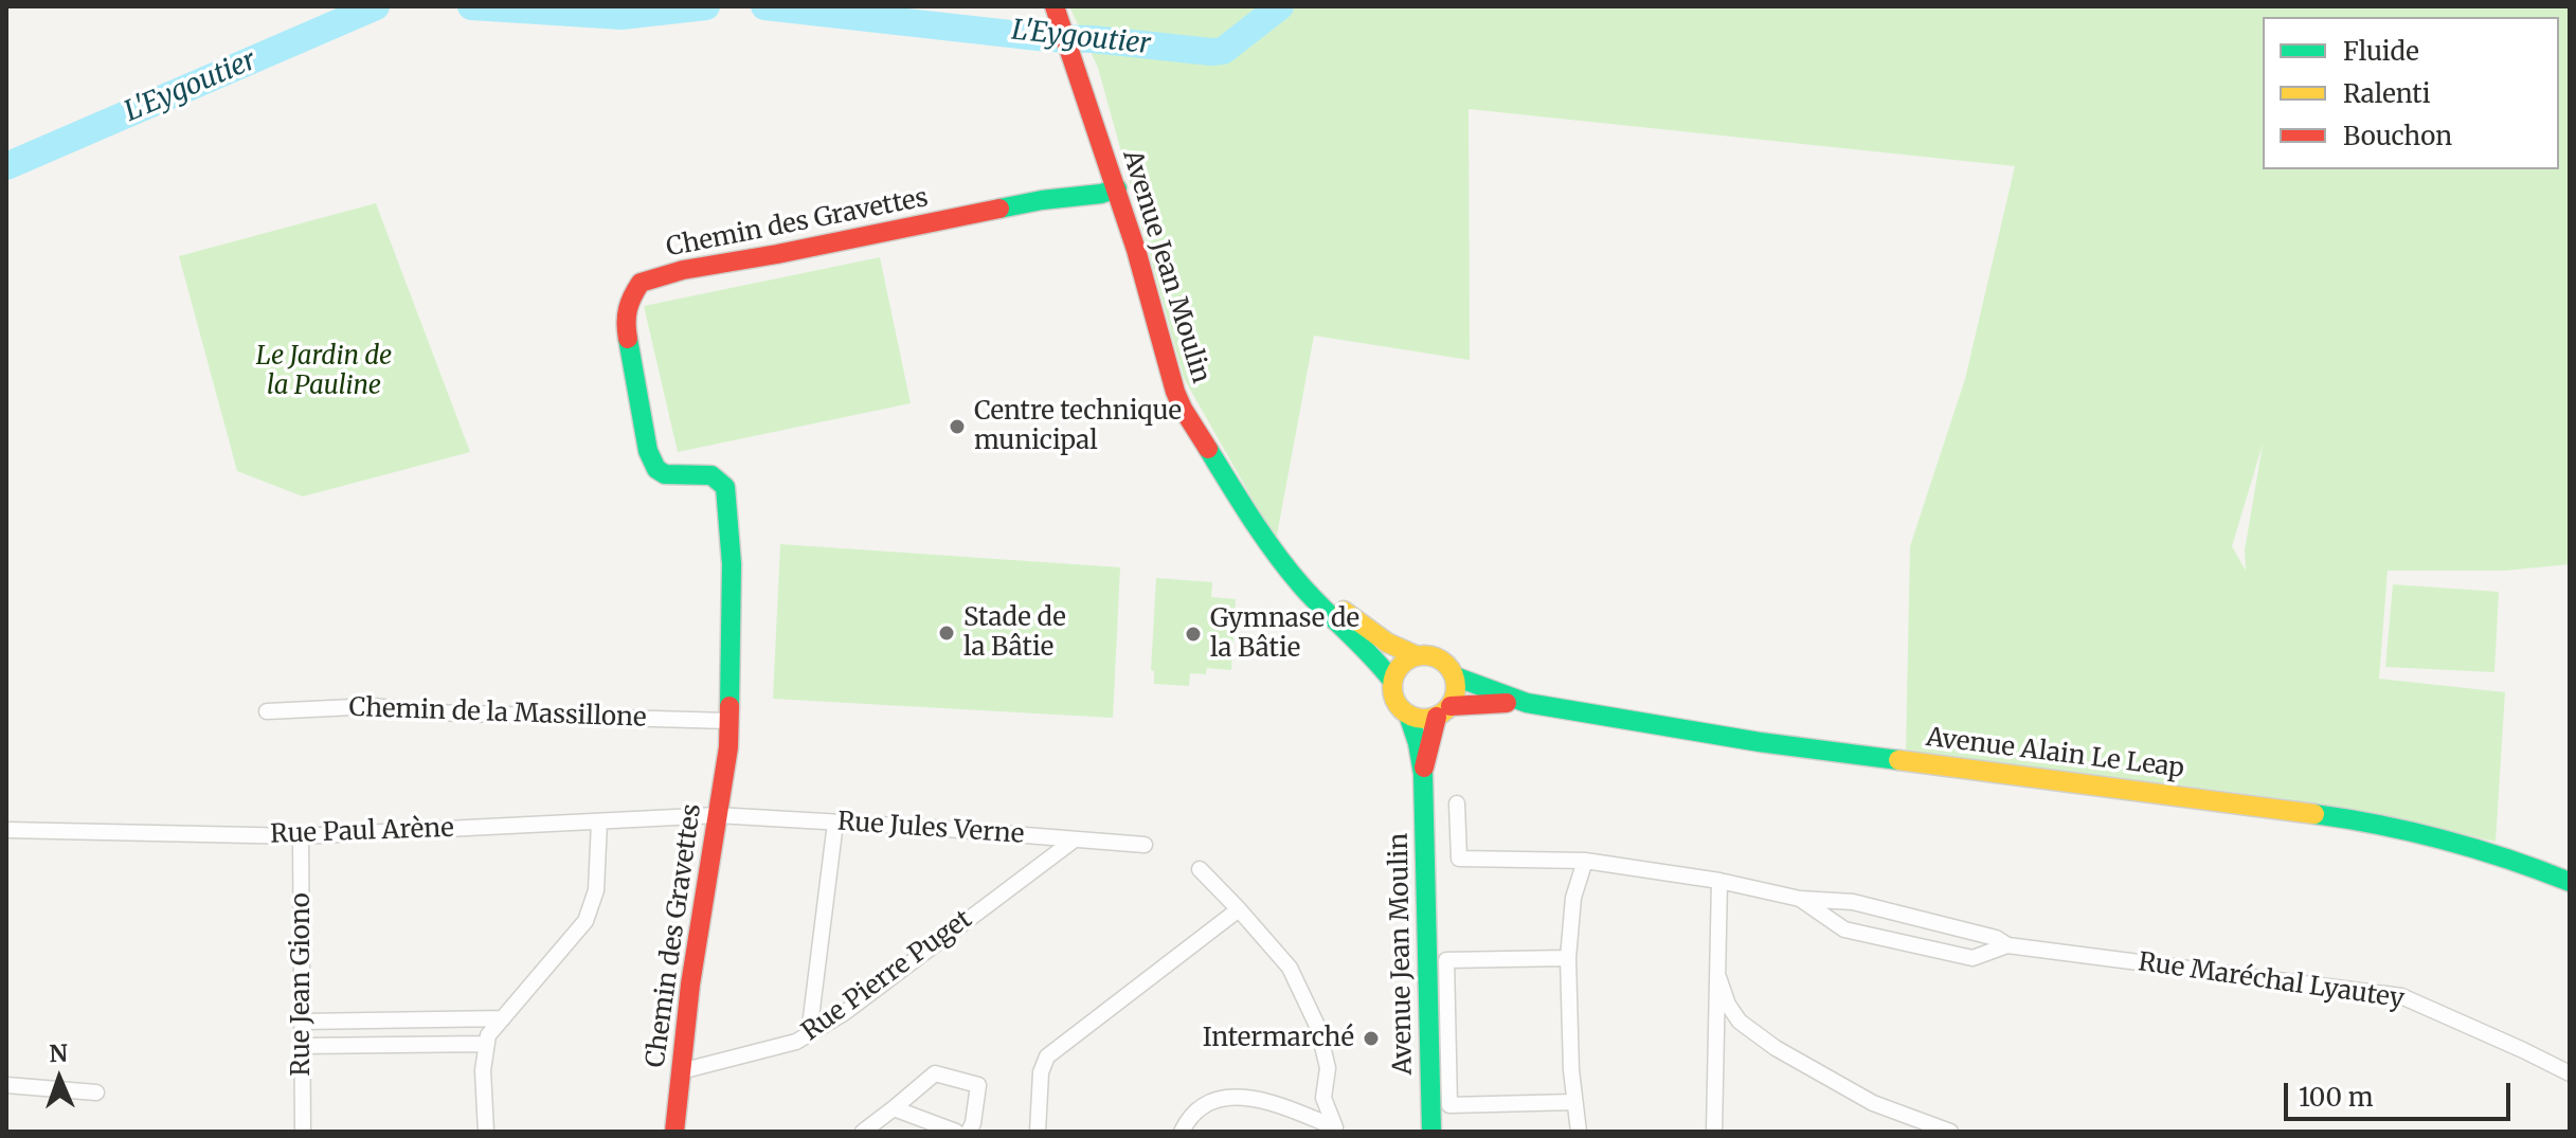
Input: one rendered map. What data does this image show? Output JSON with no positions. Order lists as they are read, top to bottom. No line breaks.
{"streets":{"street":["Chemin des Gravettes","Avenue Jean Moulin","Chemin de la Massillone","Avenue Alain Le Leap","Rue Jules Verne","Rue Paul Arène","Rue Pierre Puget","Rue Maréchal Lyautey","Rue Jean Giono"]},"crossings":[["Chemin des Gravettes","Avenue Jean Moulin"],["Chemin des Gravettes","Chemin de la Massillone"],["Chemin des Gravettes","Rue Jules Verne"],["Chemin des Gravettes","Rue Paul Arène"],["Chemin des Gravettes","Rue Pierre Puget"],["Avenue Jean Moulin","Avenue Alain Le Leap"],["Rue Jules Verne","Rue Paul Arène"],["Rue Jules Verne","Rue Pierre Puget"],["Rue Paul Arène","Rue Jean Giono"]],"water":["L'Eygoutier"],"parks":["Le Jardin de la Pauline"],"places":["Centre technique municipal","Stade de la Bâtie","Gymnase de la Bâtie","Intermarché"],"legend":["Fluide","Ralenti","Bouchon"],"scale_bar":"100 m","north":"top"}
